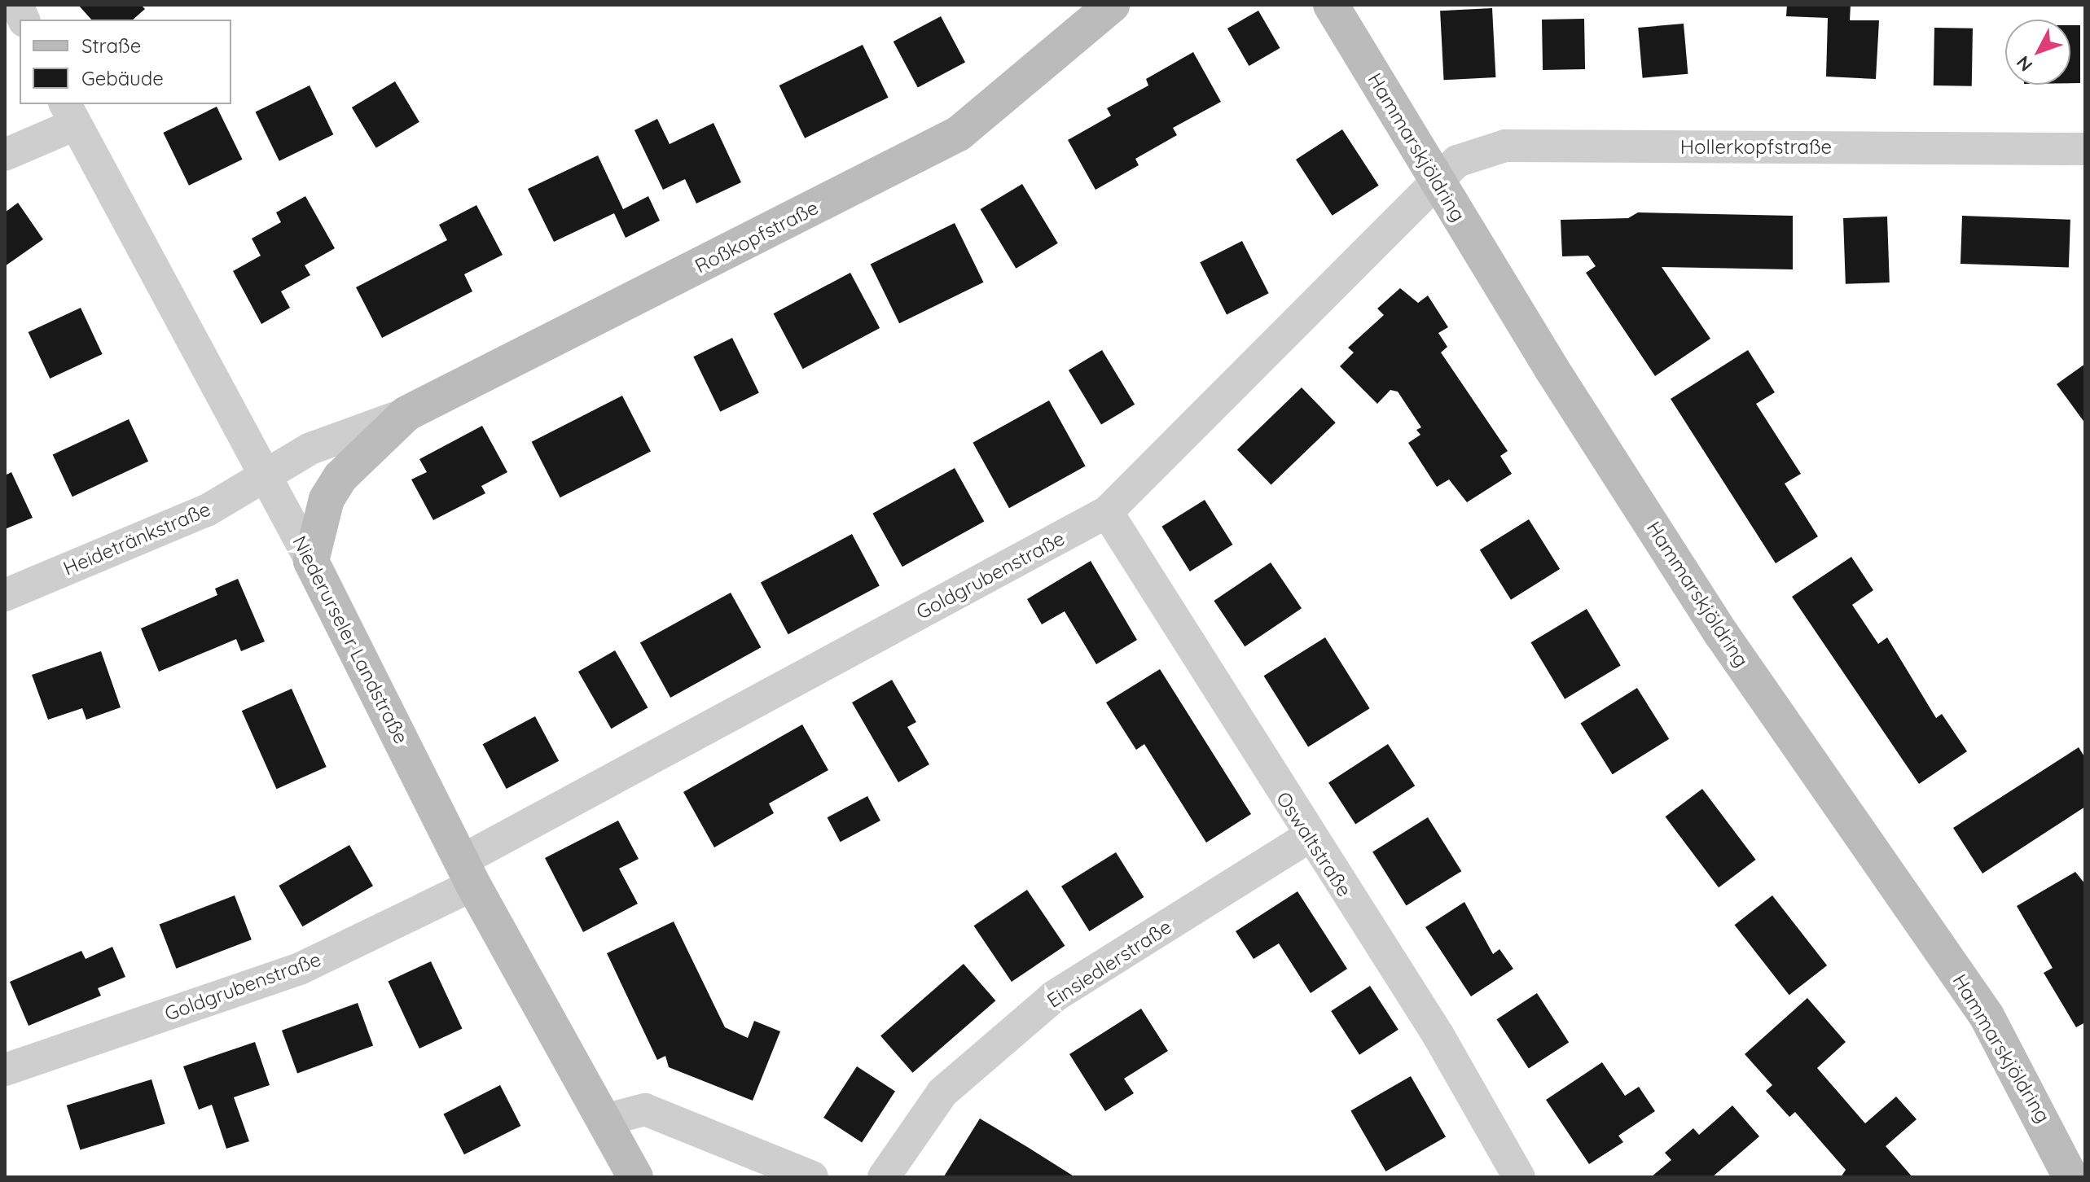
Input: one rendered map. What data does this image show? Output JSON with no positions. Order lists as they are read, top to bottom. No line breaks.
{"streets":{"main road":["Hammarskjöldring","Roßkopfstraße","Niederurseler Landstraße"],"street":["Hollerkopfstraße","Heidetränkstraße","Goldgrubenstraße","Oswaltstraße","Einsiedlerstraße"]},"crossings":[["Hammarskjöldring","Hollerkopfstraße"],["Hammarskjöldring","Goldgrubenstraße"],["Hollerkopfstraße","Goldgrubenstraße"],["Roßkopfstraße","Heidetränkstraße"],["Roßkopfstraße","Niederurseler Landstraße"],["Heidetränkstraße","Niederurseler Landstraße"],["Goldgrubenstraße","Niederurseler Landstraße"],["Goldgrubenstraße","Oswaltstraße"],["Oswaltstraße","Einsiedlerstraße"]],"legend":["Straße","Gebäude"],"north":"bottom left"}
